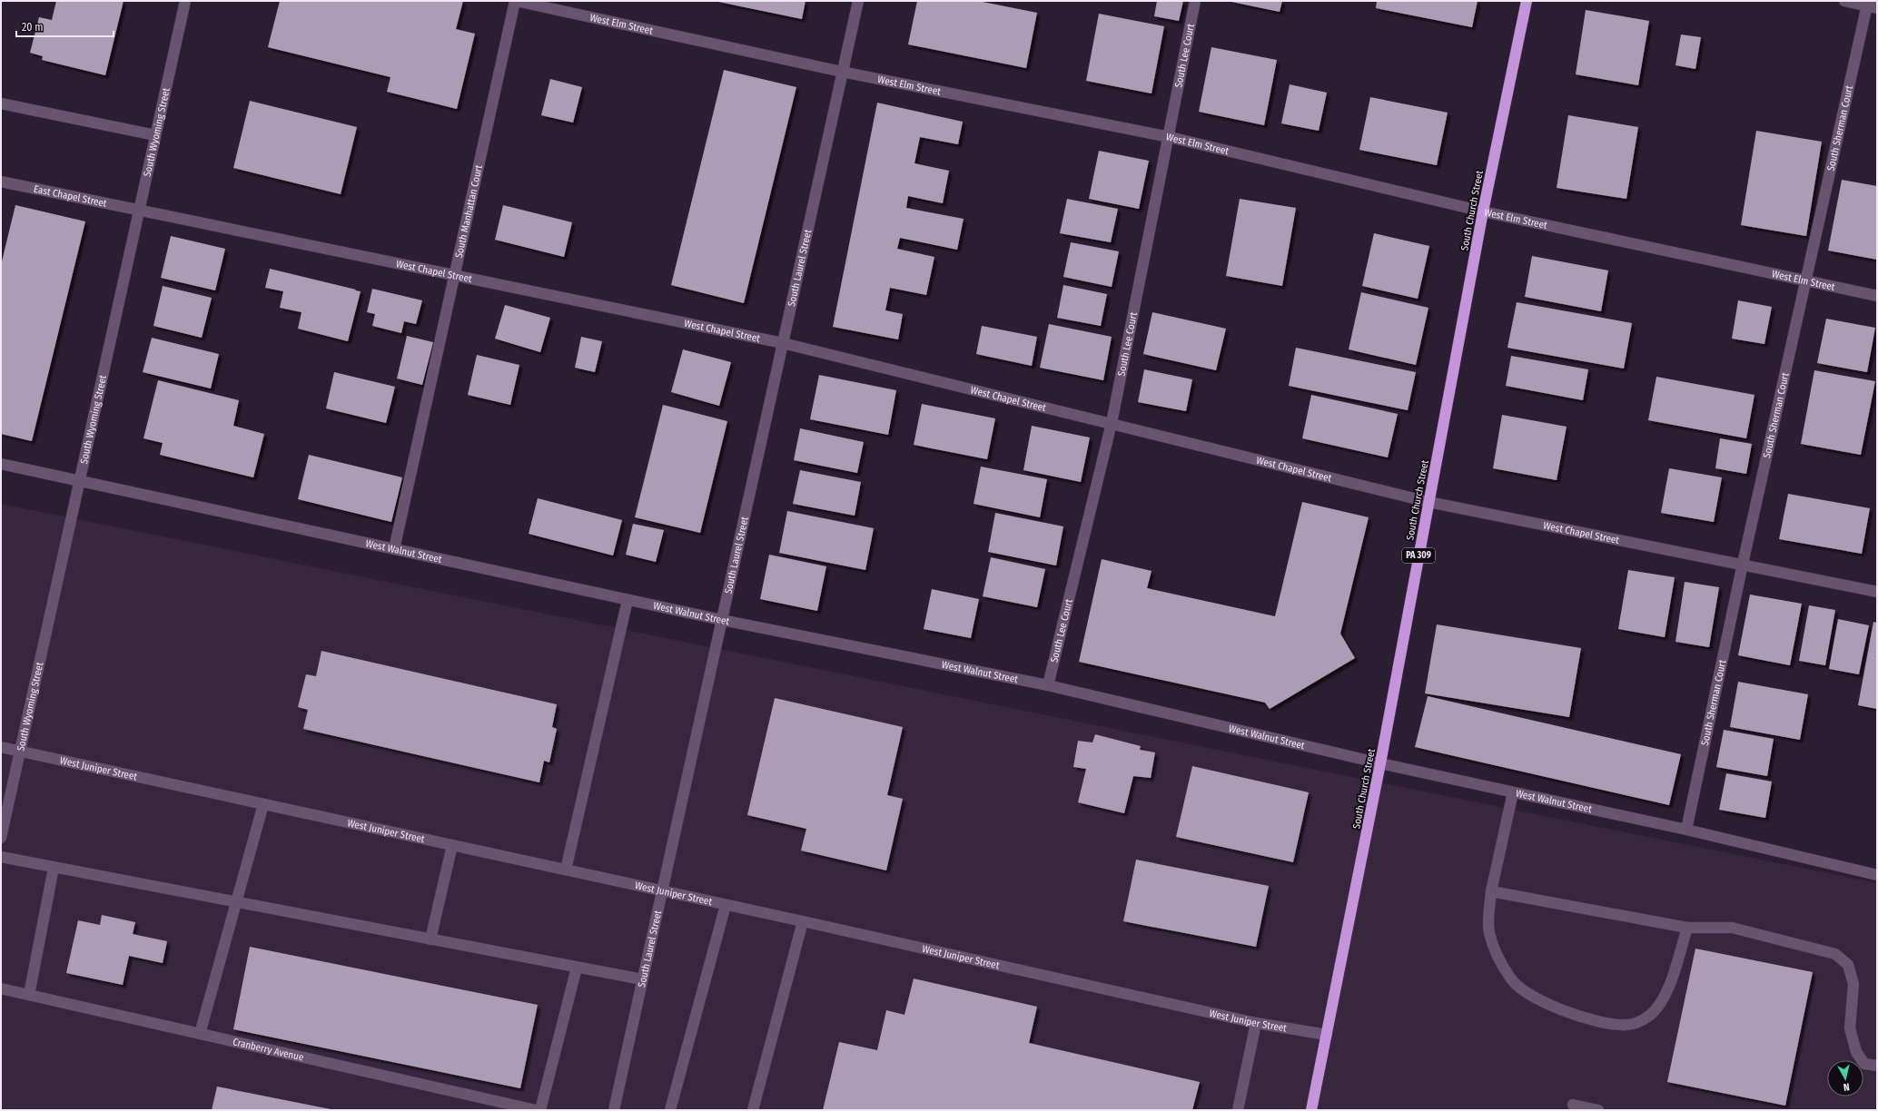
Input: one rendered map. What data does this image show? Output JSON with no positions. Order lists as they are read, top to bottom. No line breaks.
{"streets":{"highway":["South Church Street","PA 309"],"street":["West Elm Street","South Lee Court","South Sherman Court","South Wyoming Street","East Chapel Street","South Manhattan Court","South Laurel Street","West Chapel Street","West Walnut Street","West Juniper Street","Cranberry Avenue"]},"crossings":[["West Elm Street","South Lee Court"],["West Elm Street","South Sherman Court"],["West Elm Street","South Church Street"],["West Elm Street","South Manhattan Court"],["West Elm Street","South Laurel Street"],["South Lee Court","West Chapel Street"],["South Lee Court","West Walnut Street"],["South Sherman Court","West Chapel Street"],["South Sherman Court","West Walnut Street"],["South Wyoming Street","East Chapel Street"],["South Wyoming Street","West Chapel Street"],["South Wyoming Street","West Walnut Street"],["South Wyoming Street","West Juniper Street"],["East Chapel Street","West Chapel Street"],["South Church Street","West Chapel Street"],["South Church Street","West Walnut Street"],["South Church Street","West Juniper Street"],["South Manhattan Court","West Chapel Street"],["South Manhattan Court","West Walnut Street"],["South Laurel Street","West Chapel Street"],["South Laurel Street","West Walnut Street"],["South Laurel Street","West Juniper Street"]],"scale_bar":"20 m","north":"bottom"}
